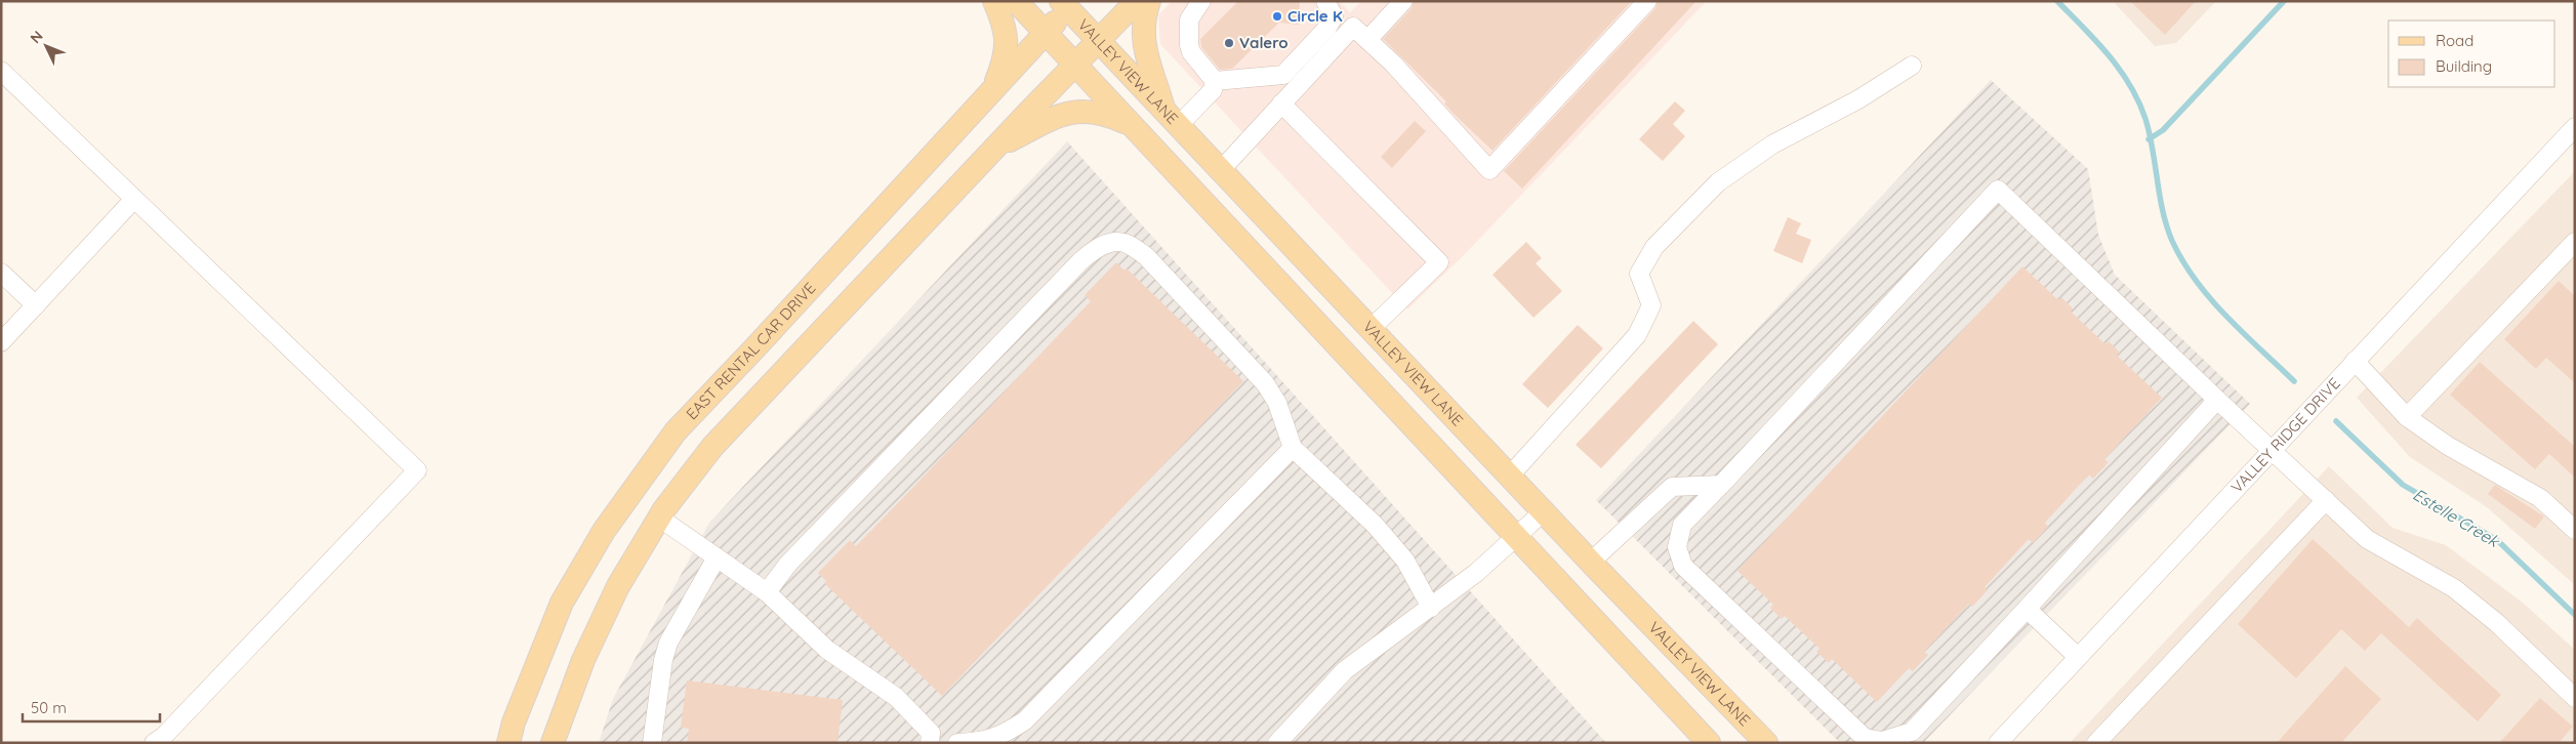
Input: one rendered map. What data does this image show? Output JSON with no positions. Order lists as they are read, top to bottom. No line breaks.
{"streets":{"main road":["VALLEY VIEW LANE","EAST RENTAL CAR DRIVE"],"street":["VALLEY RIDGE DRIVE"]},"crossings":[["VALLEY VIEW LANE","EAST RENTAL CAR DRIVE"]],"water":["Estelle Creek"],"places":["Circle K","Valero"],"legend":["Road","Building"],"scale_bar":"50 m","north":"top left"}
